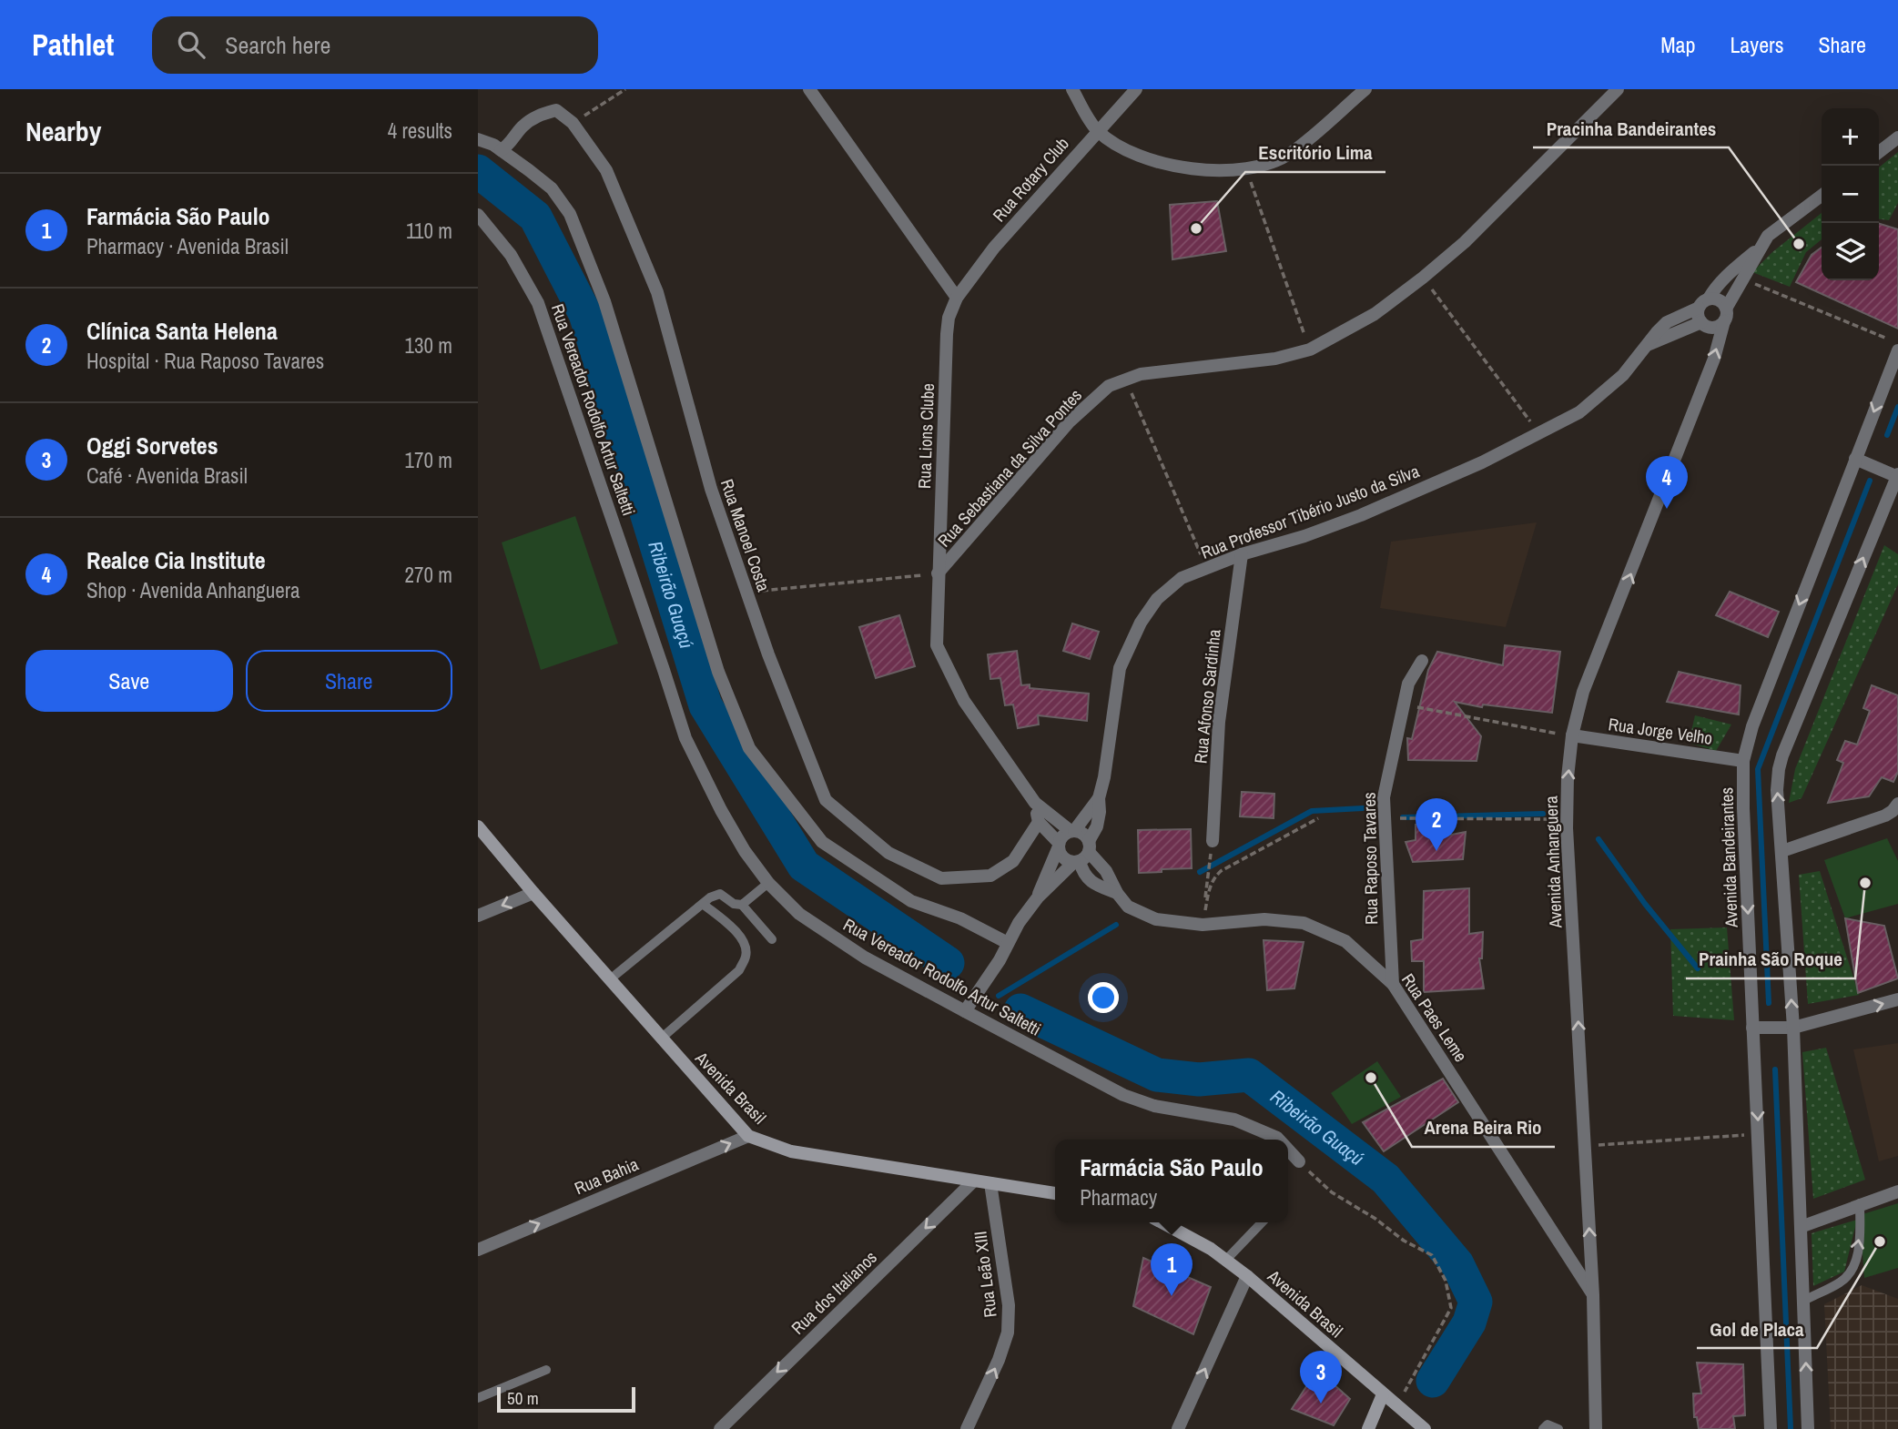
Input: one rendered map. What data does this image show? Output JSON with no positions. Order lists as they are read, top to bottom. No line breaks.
{"streets":{"main road":["Avenida Brasil"],"street":["Rua Rotary Club","Rua Vereador Rodolfo Artur Saltetti","Rua Lions Clube","Rua Sebastiana da Silva Pontes","Rua Professor Tibério Justo da Silva","Rua Manoel Costa","Rua Afonso Sardinha","Rua Jorge Velho","Avenida Bandeirantes","Rua Raposo Tavares","Avenida Anhanguera","Rua Paes Leme","Rua Bahia","Rua Leão XIII","Rua dos Italianos"]},"crossings":[["Rua Rotary Club","Rua Lions Clube"],["Rua Lions Clube","Rua Sebastiana da Silva Pontes"],["Rua Lions Clube","Rua Professor Tibério Justo da Silva"],["Rua Lions Clube","Rua Manoel Costa"],["Rua Lions Clube","Rua Paes Leme"],["Rua Professor Tibério Justo da Silva","Rua Afonso Sardinha"],["Rua Professor Tibério Justo da Silva","Avenida Anhanguera"],["Rua Professor Tibério Justo da Silva","Rua Paes Leme"],["Rua Jorge Velho","Avenida Bandeirantes"],["Rua Jorge Velho","Avenida Anhanguera"],["Rua Raposo Tavares","Rua Paes Leme"],["Avenida Anhanguera","Rua Paes Leme"],["Avenida Brasil","Rua Bahia"],["Avenida Brasil","Rua Leão XIII"],["Avenida Brasil","Rua dos Italianos"]],"one_way":["Avenida Anhanguera","Rua Bahia","Rua Leão XIII","Rua dos Italianos"],"water":["Ribeirão Guaçú"],"places":["Escritório Lima","Pracinha Bandeirantes","Prainha São Roque","Arena Beira Rio","Gol de Placa"],"scale_bar":"50 m","page":{"header":"Pathlet","search":"Search here","nav":["Map","Layers","Share"],"heading":["Nearby","4 results"],"map_buttons":["+","−"],"list":[{"mark":"1","name":"Farmácia São Paulo","note":"Pharmacy · Avenida Brasil","value":"110 m"},{"mark":"2","name":"Clínica Santa Helena","note":"Hospital · Rua Raposo Tavares","value":"130 m"},{"mark":"3","name":"Oggi Sorvetes","note":"Café · Avenida Brasil","value":"170 m"},{"mark":"4","name":"Realce Cia Institute","note":"Shop · Avenida Anhanguera","value":"270 m"}],"pins":["4","2","1","3"],"buttons":["Save","Share"],"popup":["Farmácia São Paulo","Pharmacy"],"scale":"50 m"}}
